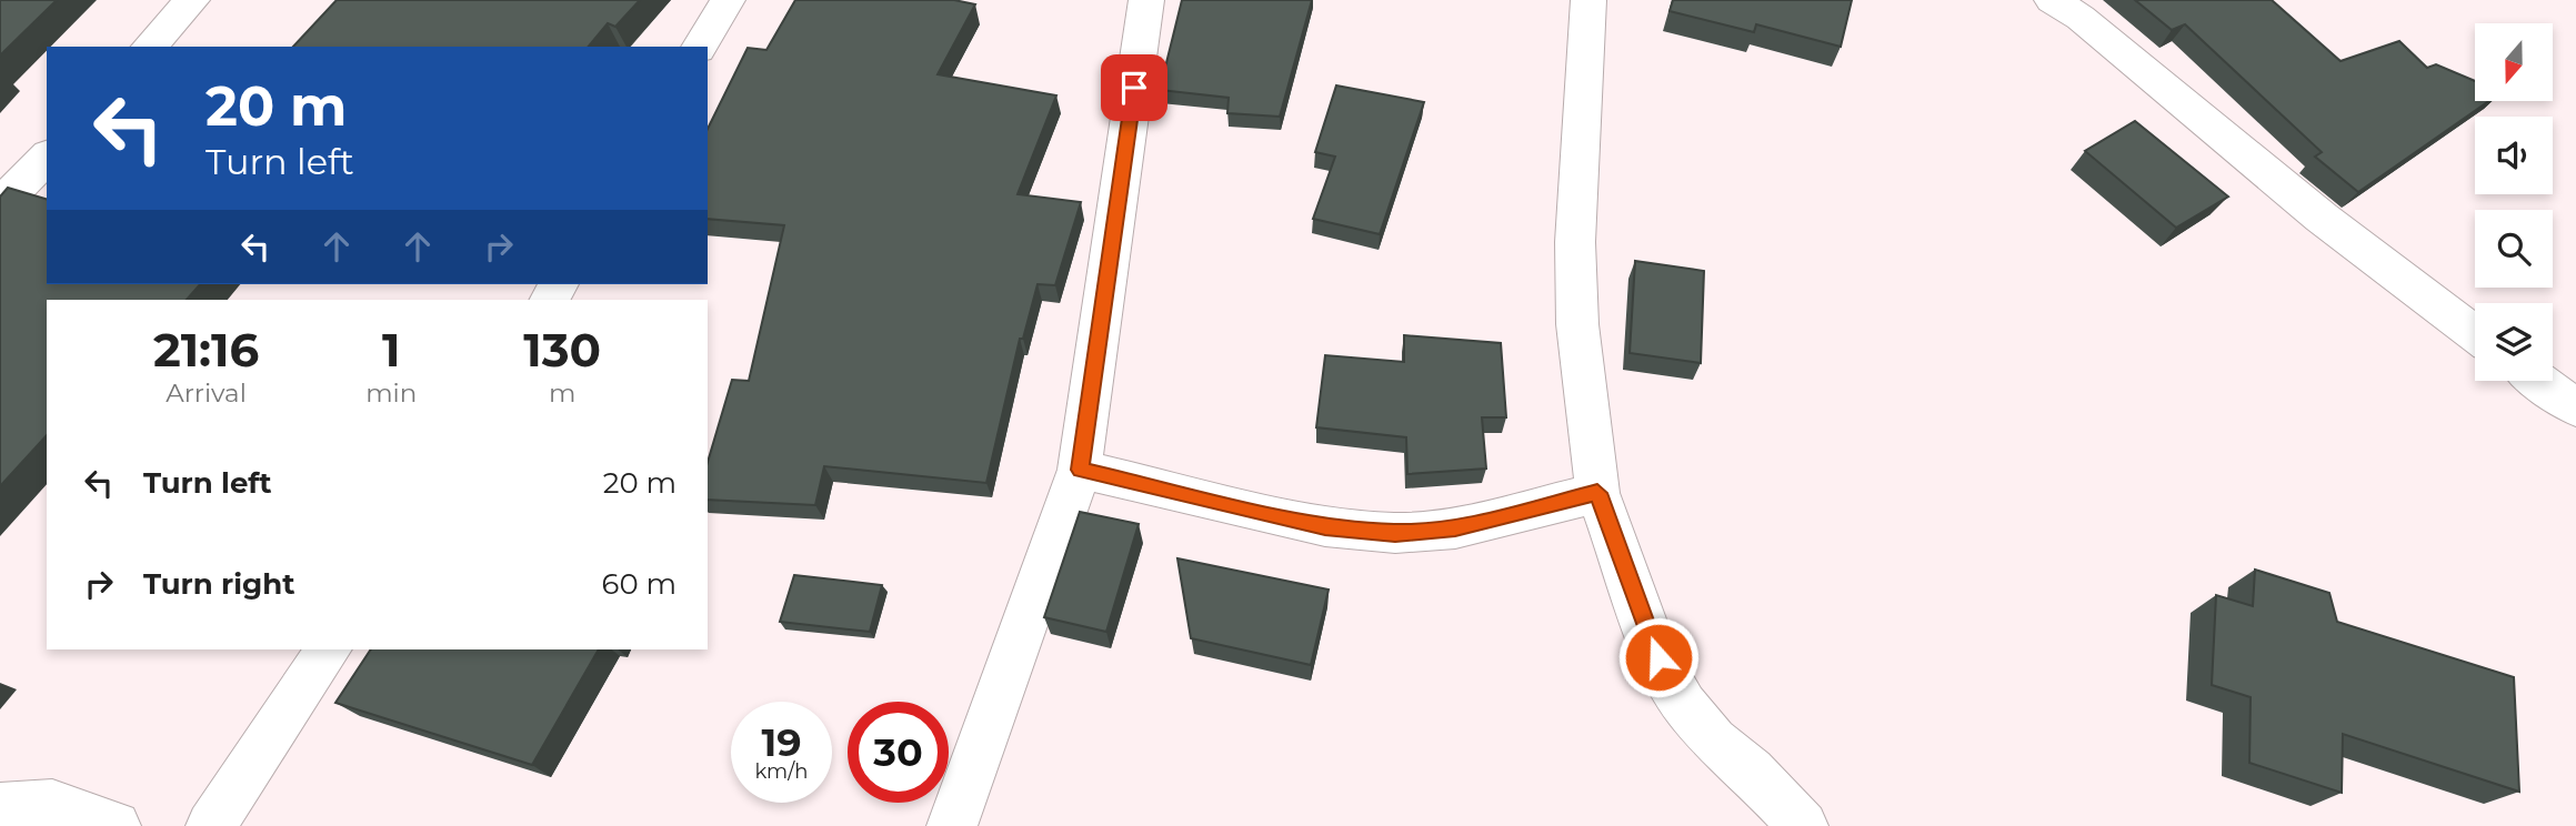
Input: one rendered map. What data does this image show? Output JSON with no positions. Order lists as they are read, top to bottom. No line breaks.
{"north":"bottom","page":{"turn":["20 m","Turn left"],"eta":["21:16","Arrival","1","min","130","m"],"list":[{"name":"Turn left","value":"20 m"},{"name":"Turn right","value":"60 m"}],"speed":"19 km/h","limit":"30"}}
